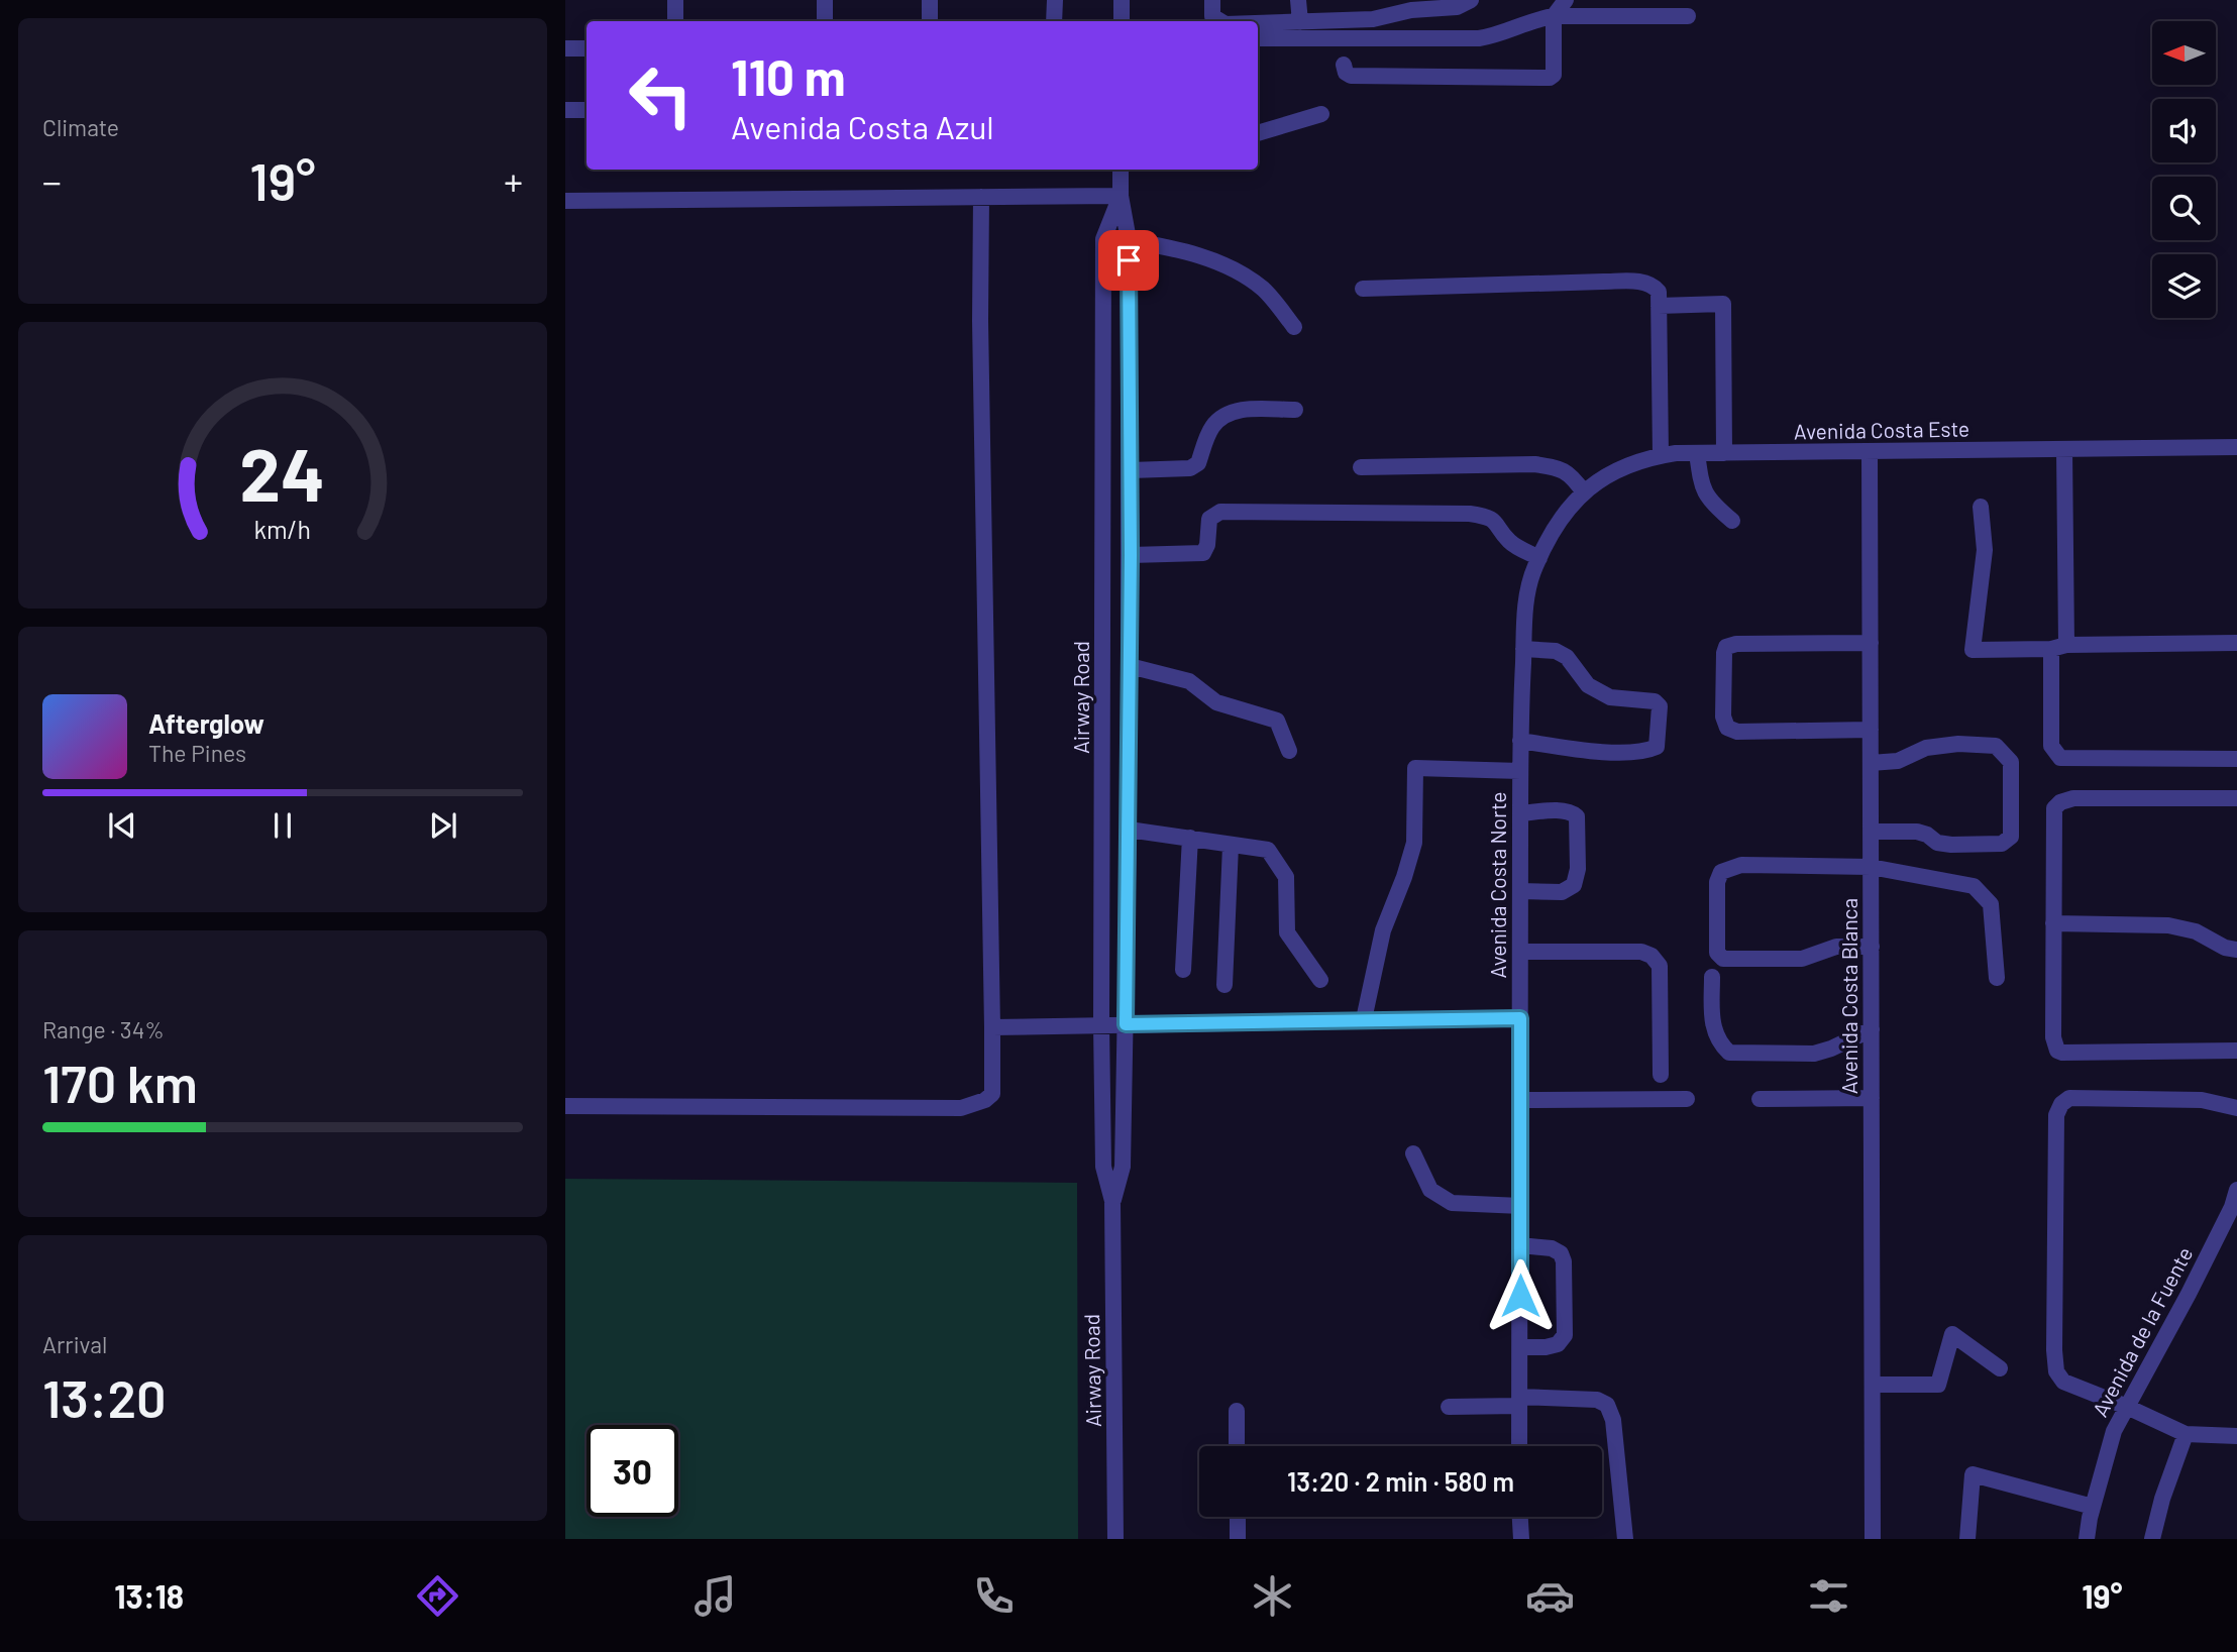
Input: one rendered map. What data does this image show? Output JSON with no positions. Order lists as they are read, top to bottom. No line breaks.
{"streets":{"street":["Avenida Costa Este","Airway Road","Avenida Costa Norte","Avenida Costa Blanca","Avenida de la Fuente"]},"crossings":[["Avenida Costa Este","Avenida Costa Norte"],["Avenida Costa Este","Avenida Costa Blanca"]],"north":"left","page":{"tile":["Climate",["Range · 34%","170 km"],["Arrival","13:20"]],"turn":["110 m","Avenida Costa Azul"],"heat":["−","19°","+"],"song":["Afterglow","The Pines"],"limit":"30","trip":"13:20 · 2 min · 580 m","tabs":["13:18","19°"],"gauge":["24","km/h"]}}
